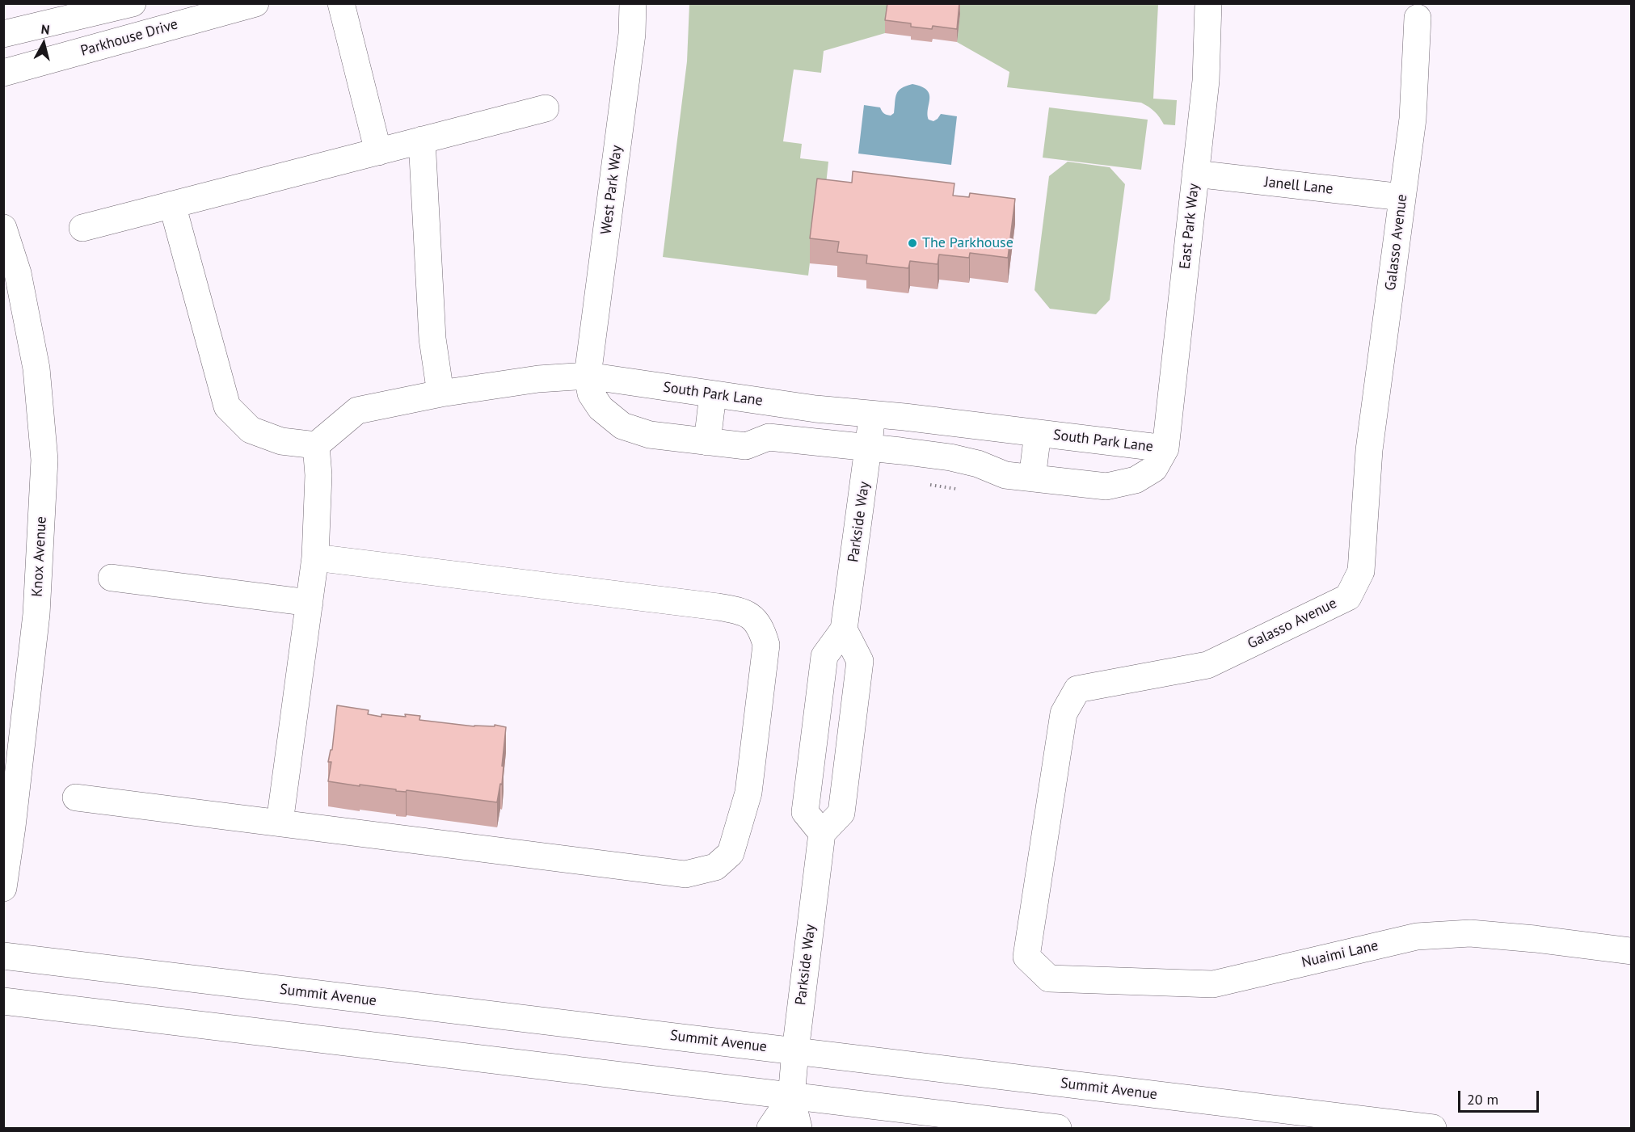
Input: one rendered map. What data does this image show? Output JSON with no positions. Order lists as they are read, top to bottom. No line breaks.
{"streets":{"street":["Parkhouse Drive","Janell Lane","West Park Way","East Park Way","Galasso Avenue","South Park Lane","Parkside Way","Knox Avenue","Nuaimi Lane","Summit Avenue"]},"crossings":[["Janell Lane","East Park Way"],["Janell Lane","Galasso Avenue"],["West Park Way","South Park Lane"],["East Park Way","South Park Lane"],["Galasso Avenue","Nuaimi Lane"],["South Park Lane","Parkside Way"],["Parkside Way","Summit Avenue"]],"places":["The Parkhouse"],"scale_bar":"20 m","north":"top"}
